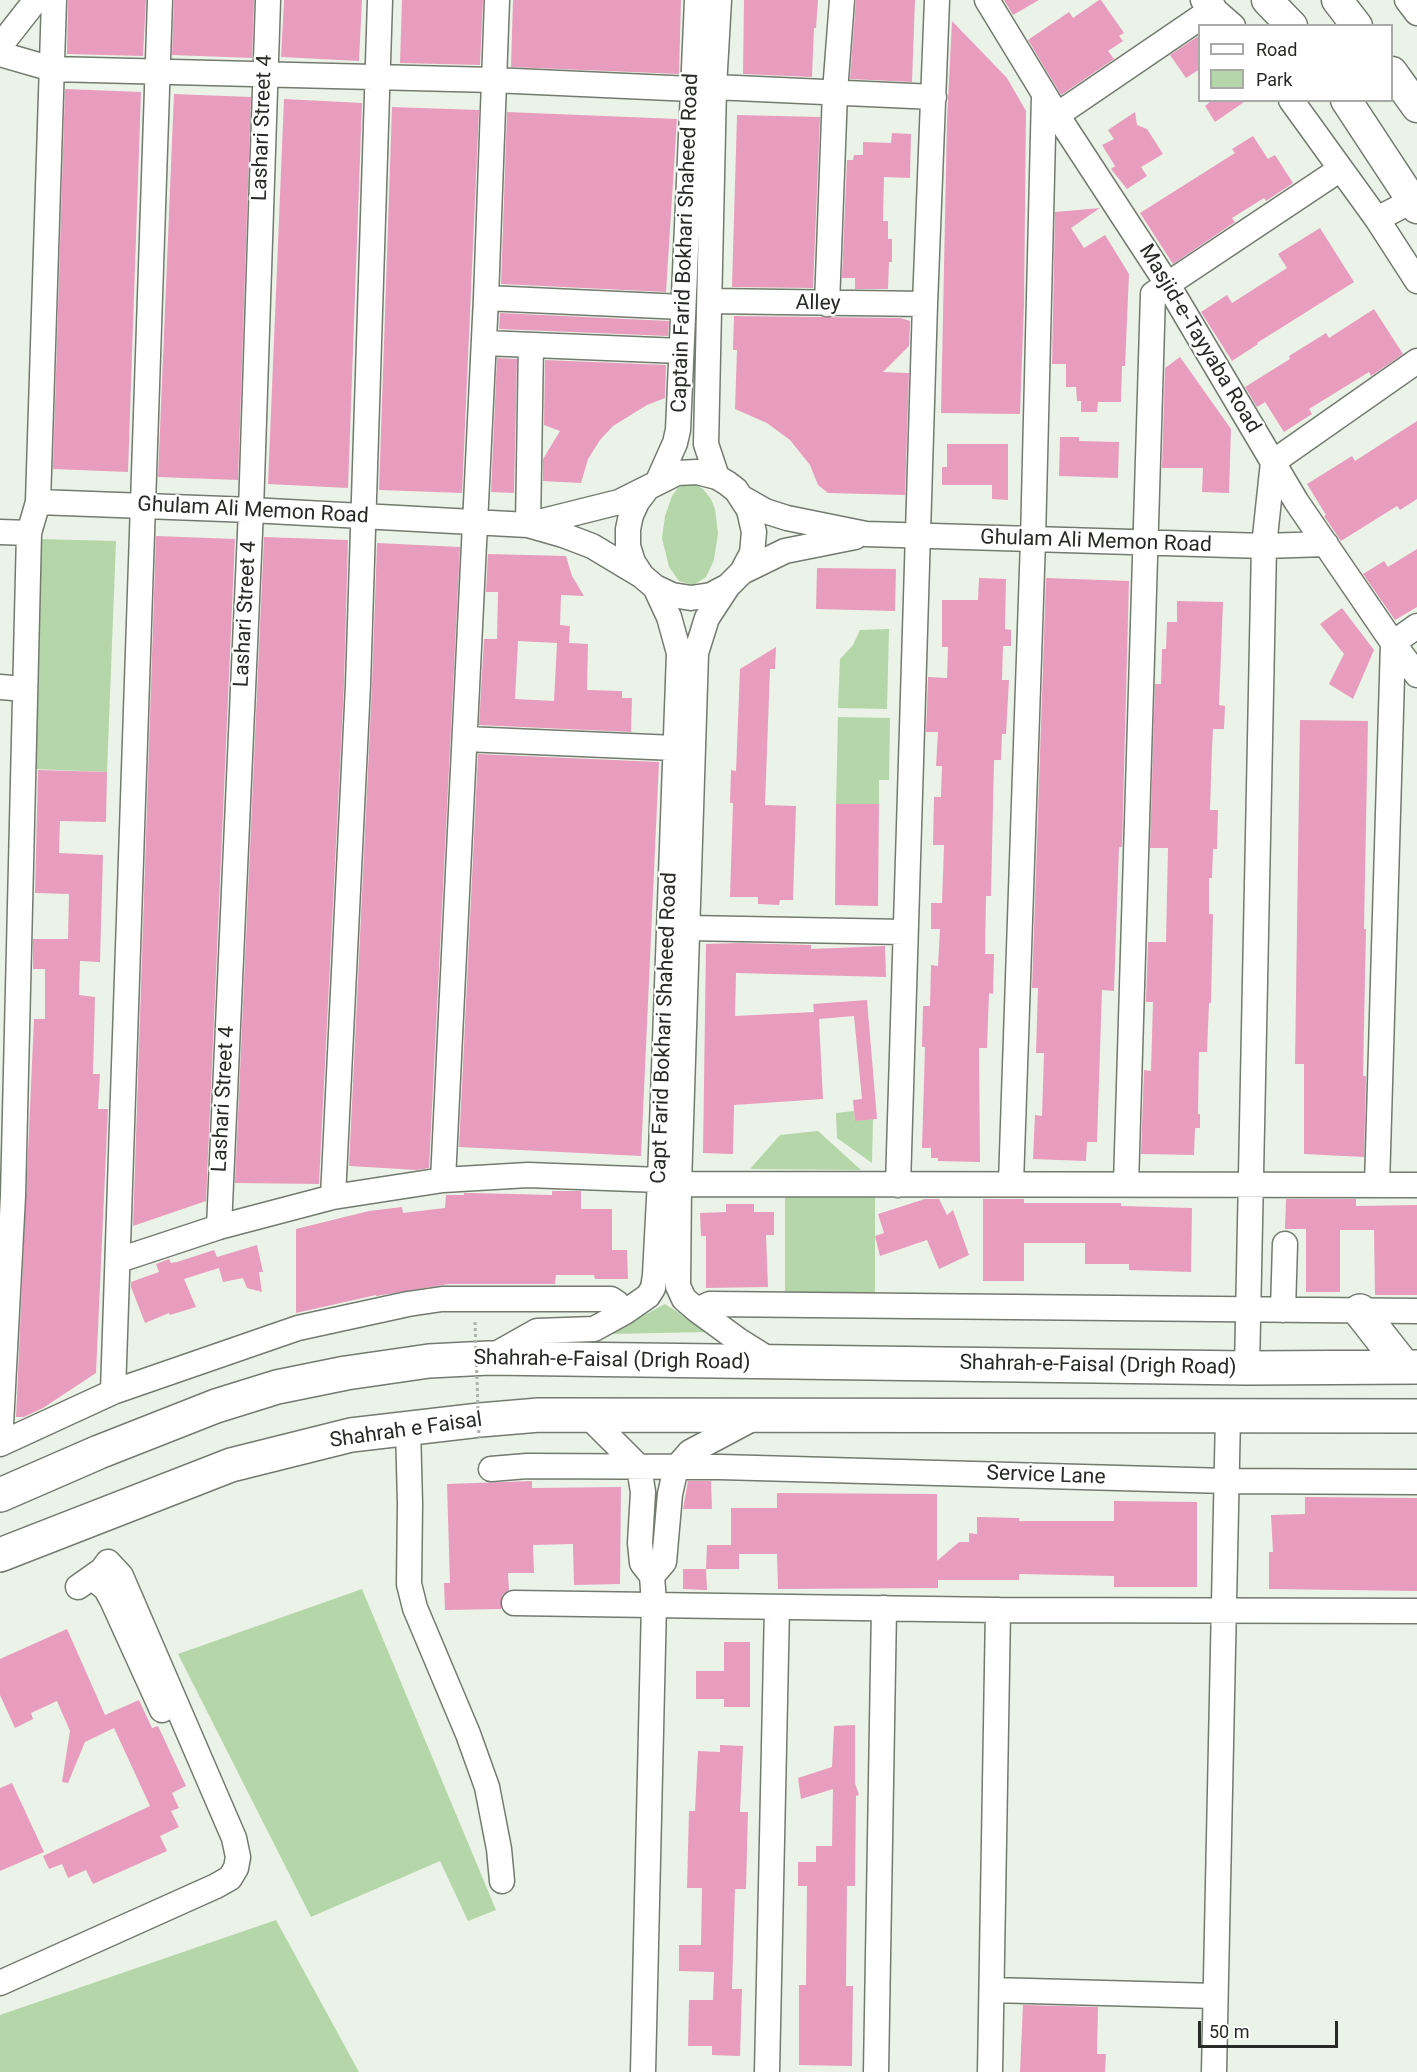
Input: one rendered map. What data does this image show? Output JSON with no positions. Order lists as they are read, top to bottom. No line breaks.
{"streets":{"highway":["Shahrah-e-Faisal (Drigh Road)","Shahrah e Faisal"],"street":["Lashari Street 4","Captain Farid Bokhari Shaheed Road","Alley","Masjid-e-Tayyaba Road","Ghulam Ali Memon Road","Capt Farid Bokhari Shaheed Road","Service Lane"]},"crossings":[["Lashari Street 4","Ghulam Ali Memon Road"],["Captain Farid Bokhari Shaheed Road","Alley"],["Captain Farid Bokhari Shaheed Road","Capt Farid Bokhari Shaheed Road"],["Masjid-e-Tayyaba Road","Ghulam Ali Memon Road"],["Capt Farid Bokhari Shaheed Road","Shahrah-e-Faisal (Drigh Road)"]],"legend":["Road","Park"],"scale_bar":"50 m"}
